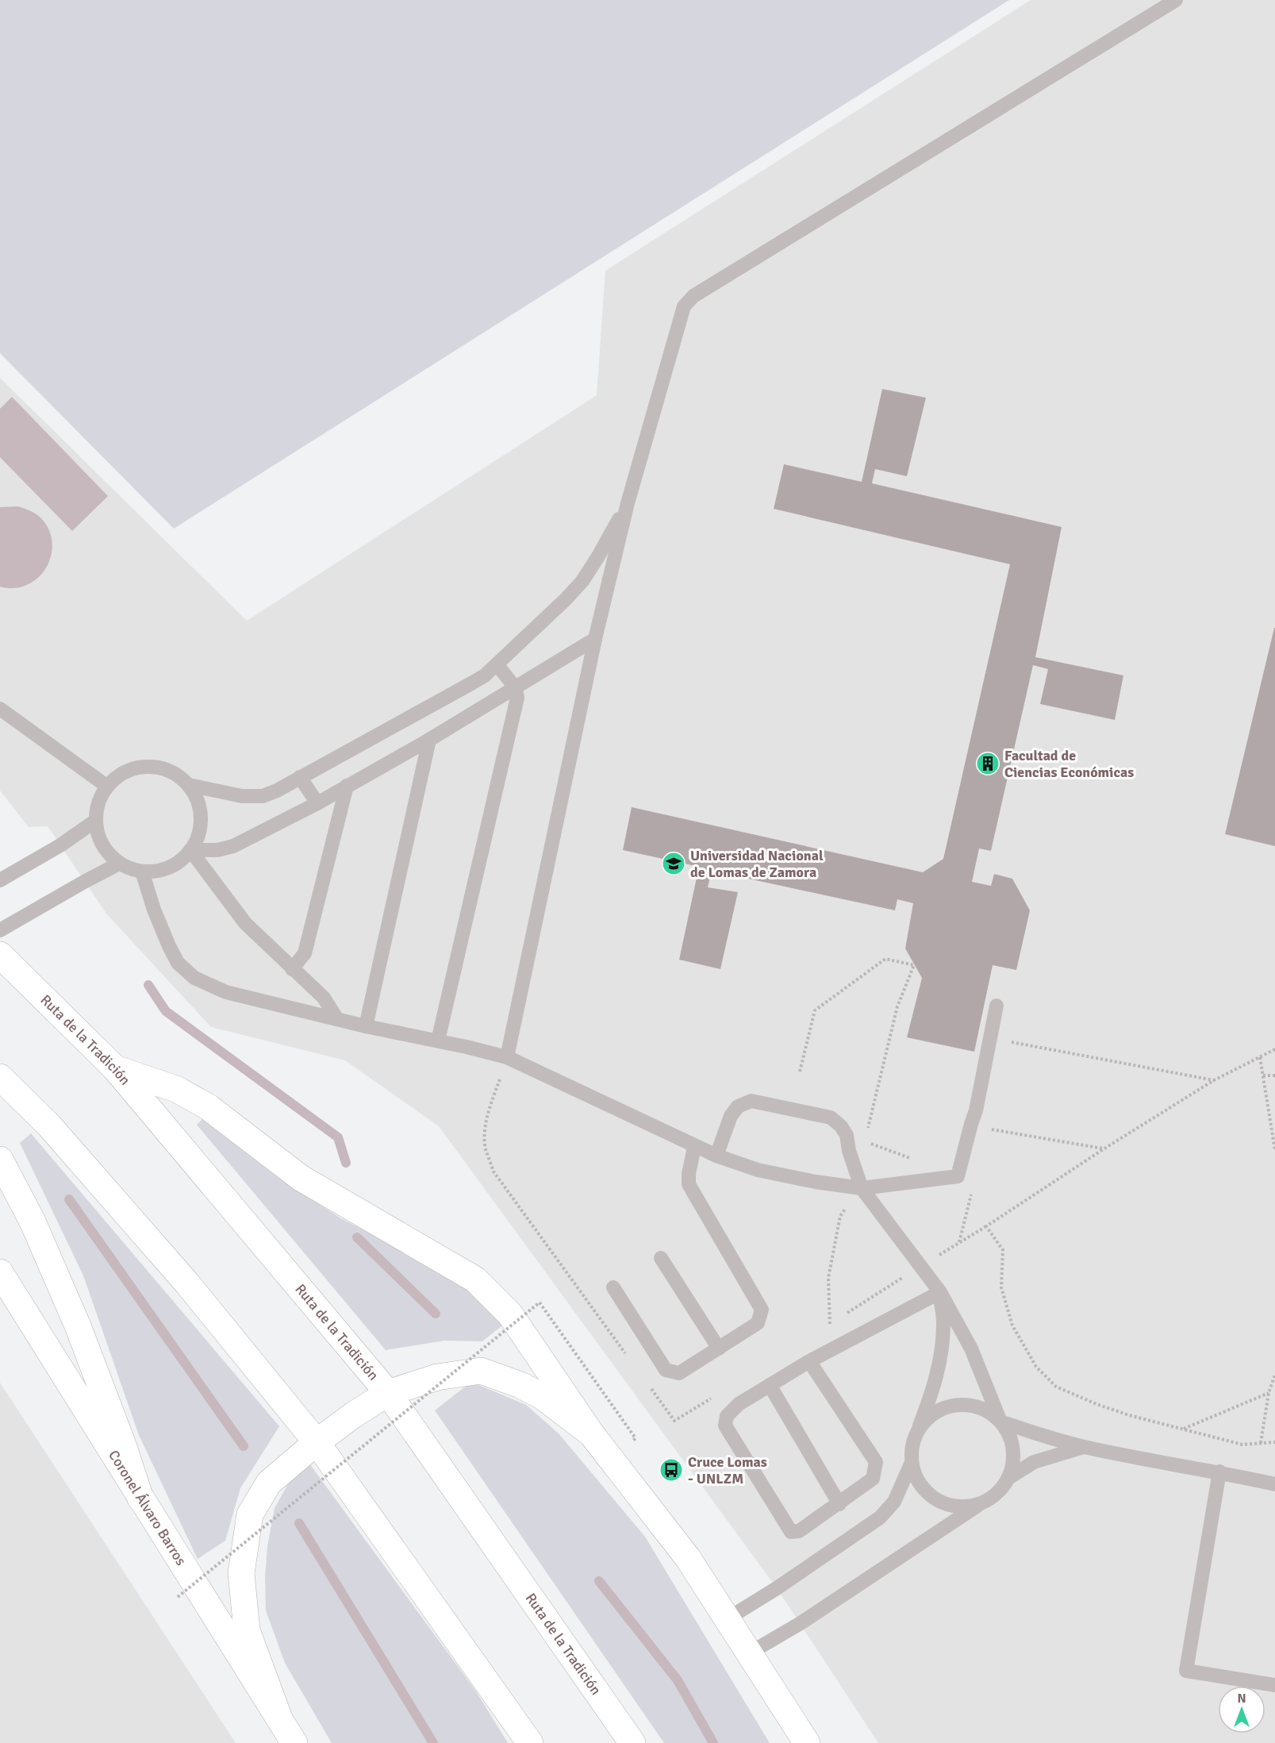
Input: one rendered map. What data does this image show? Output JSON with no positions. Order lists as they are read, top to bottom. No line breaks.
{"streets":{"main road":["Ruta de la Tradición","Coronel Álvaro Barros"]},"places":{"building":["Facultad de Ciencias Económicas"],"school or university":["Universidad Nacional de Lomas de Zamora"],"bus stop":["Cruce Lomas - UNLZM"]},"north":"top"}
